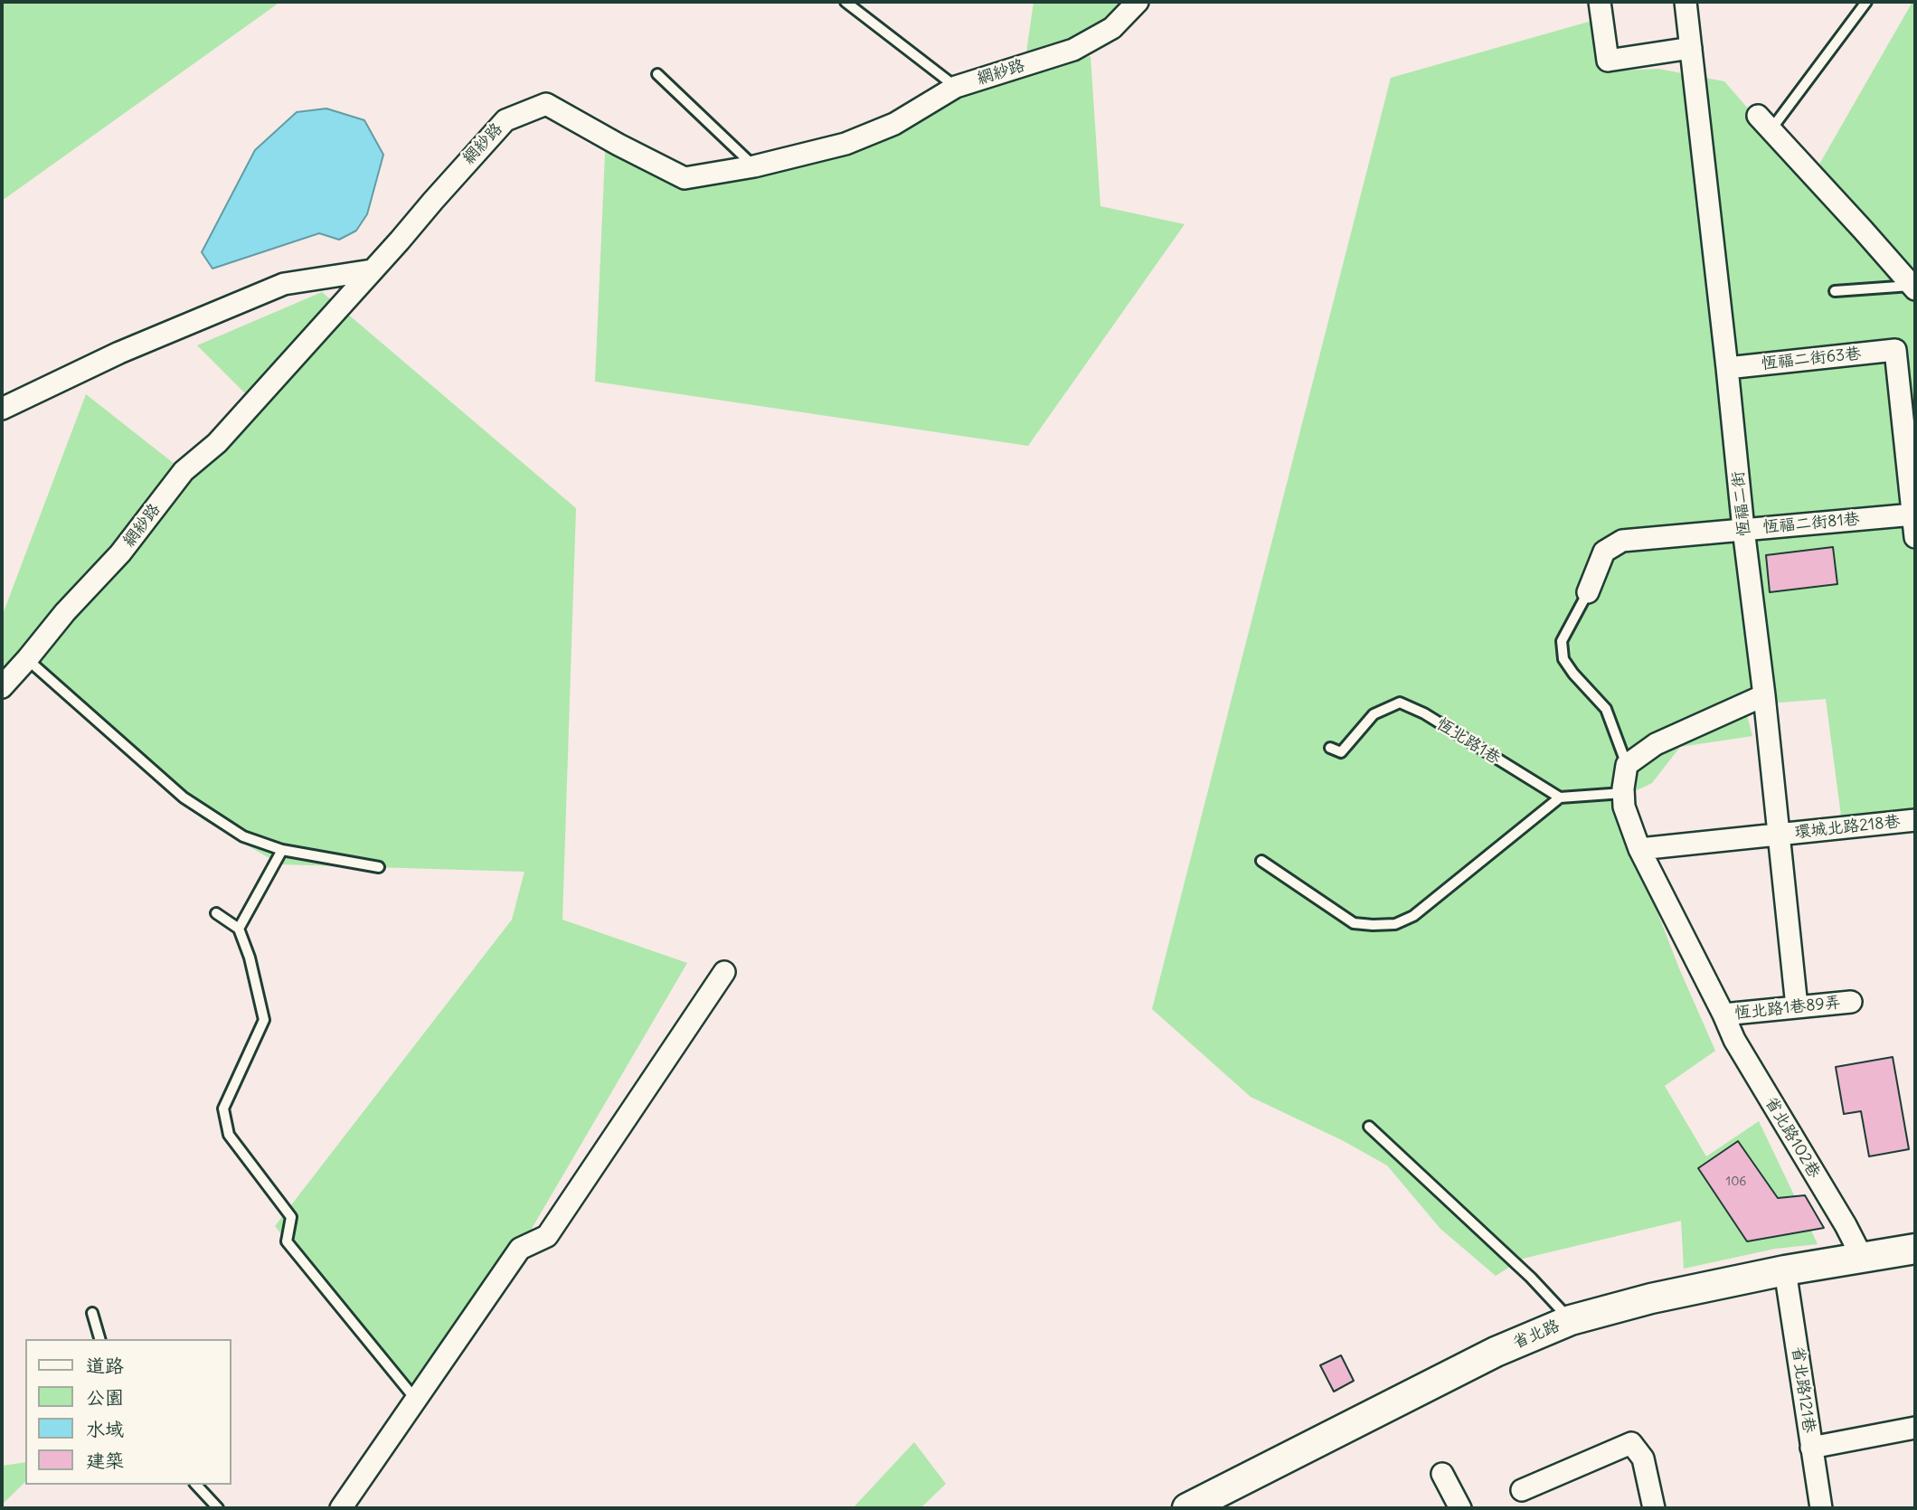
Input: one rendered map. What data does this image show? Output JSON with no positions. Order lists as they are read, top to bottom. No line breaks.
{"streets":{"main road":["省北路"],"street":["網紗路","恆福二街63巷","恆福二街","恆福二街81巷","環城北路218巷","恆北路1巷89弄","省北路102巷","省北路121巷"],"lane":["恆北路1巷"]},"crossings":[["恆福二街63巷","恆福二街"],["恆福二街63巷","恆福二街81巷"],["恆福二街","恆福二街81巷"],["恆福二街","環城北路218巷"],["恆福二街","恆北路1巷89弄"],["恆北路1巷89弄","省北路102巷"],["省北路102巷","省北路"],["省北路","省北路121巷"]],"house_numbers":["106"],"legend":["道路","公園","水域","建築"]}
